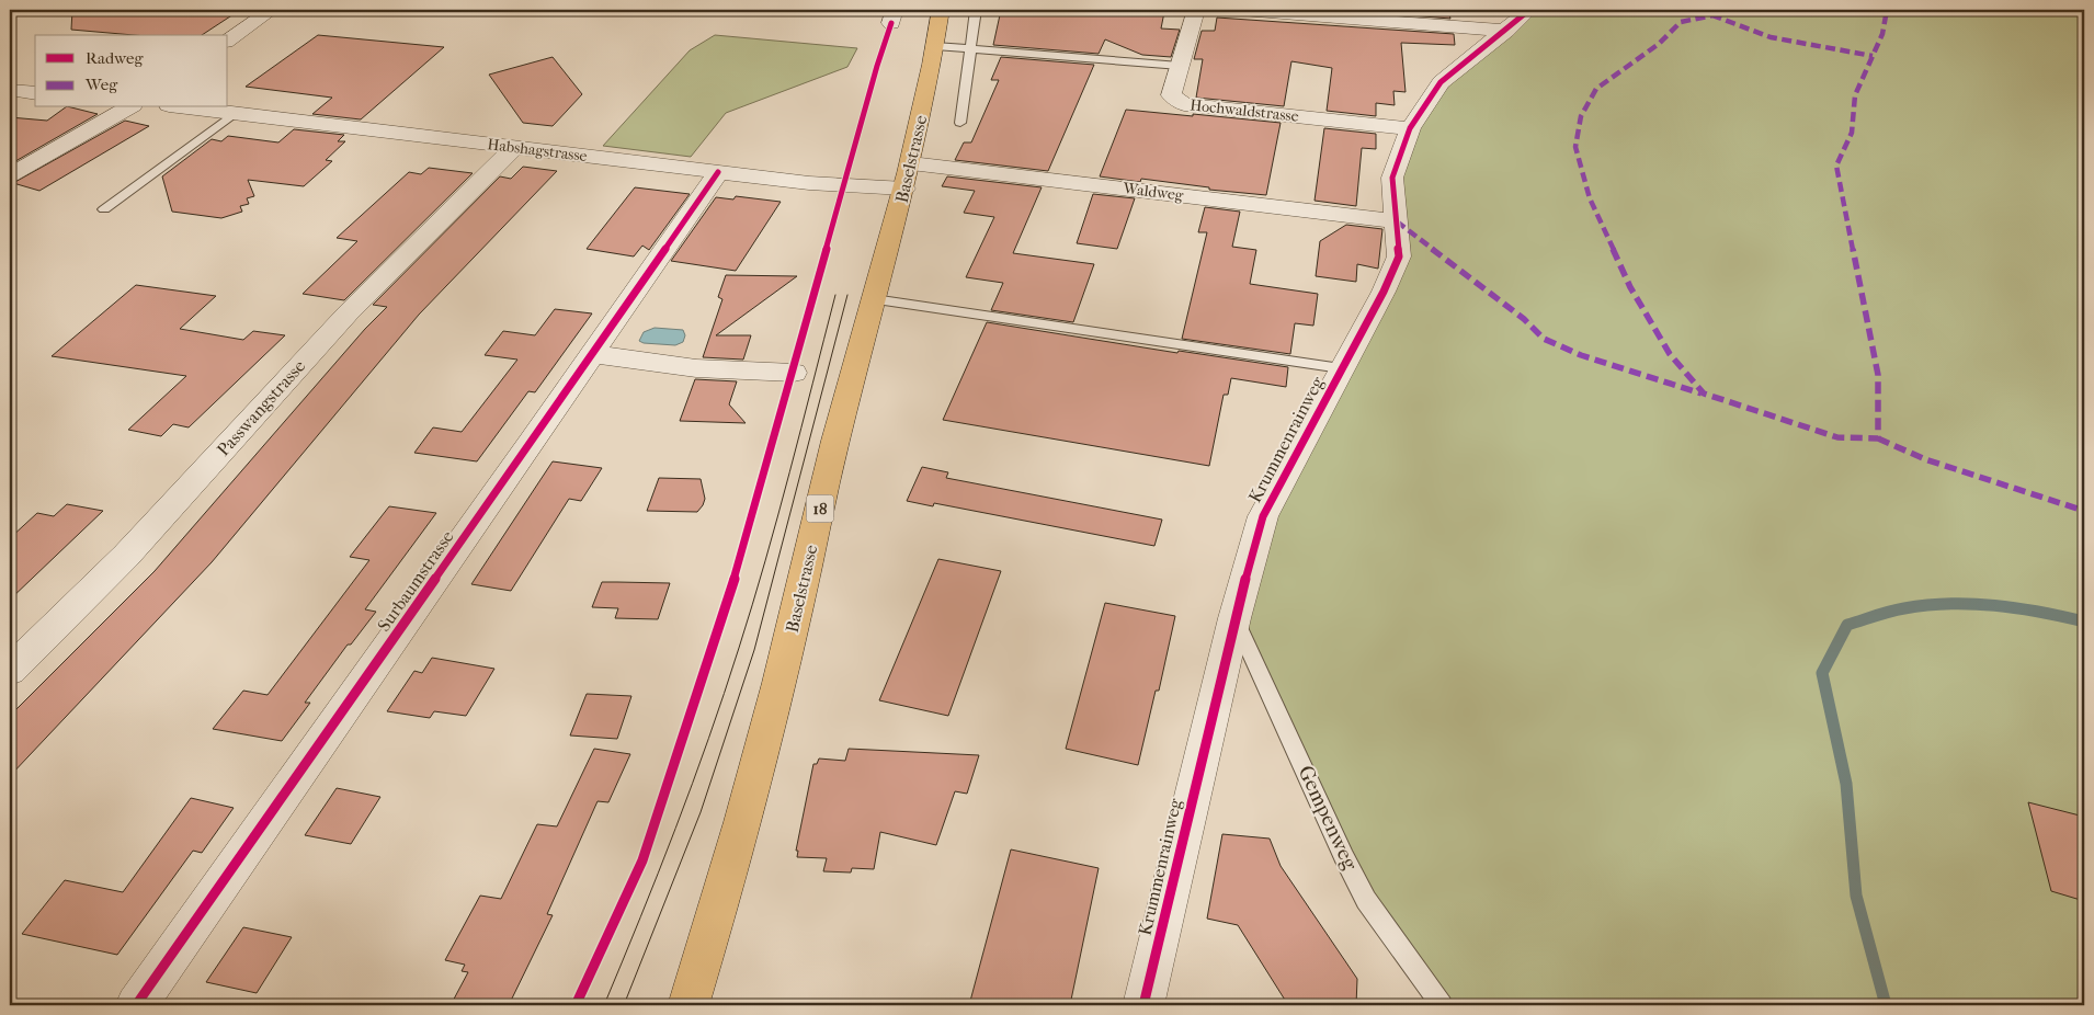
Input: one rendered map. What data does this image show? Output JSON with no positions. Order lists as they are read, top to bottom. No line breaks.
{"streets":{"main road":["Baselstrasse","18"],"street":["Hochwaldstrasse","Habshagstrasse","Waldweg","Passwangstrasse","Krummenrainweg","Surbaumstrasse"],"lane":["Gempenweg"]},"crossings":[["Hochwaldstrasse","Krummenrainweg"],["Habshagstrasse","Baselstrasse"],["Habshagstrasse","Waldweg"],["Habshagstrasse","Passwangstrasse"],["Habshagstrasse","Surbaumstrasse"],["Baselstrasse","Waldweg"],["Waldweg","Krummenrainweg"],["Krummenrainweg","Gempenweg"]],"legend":["Radweg","Weg"]}
